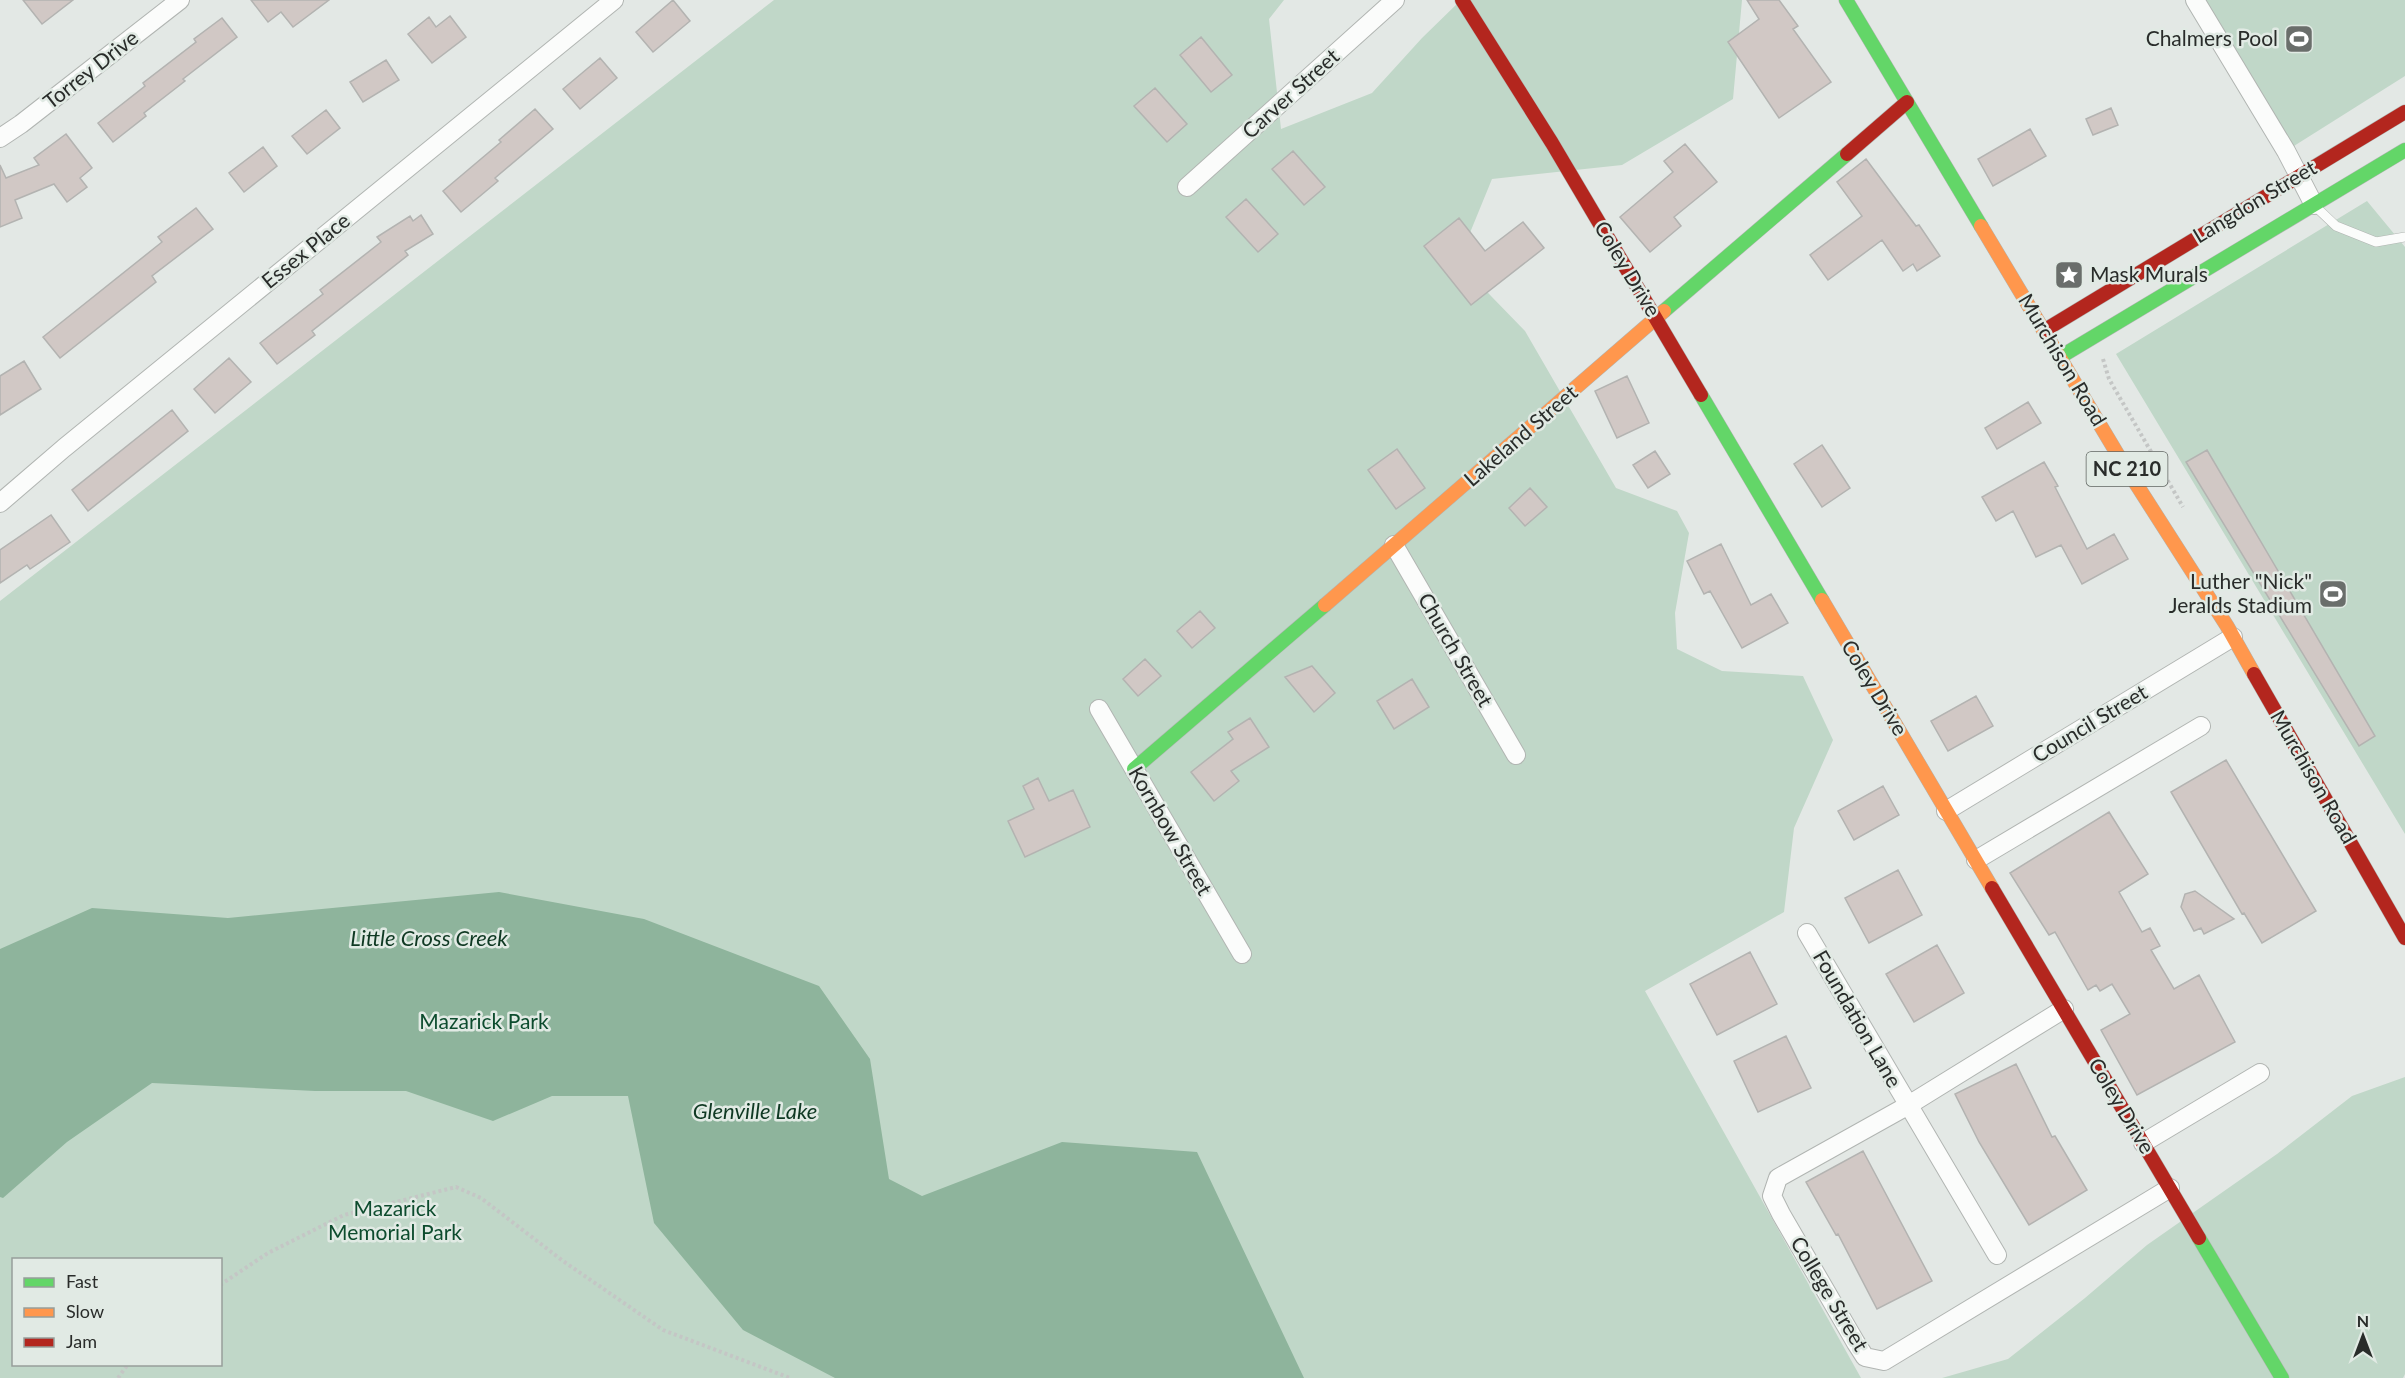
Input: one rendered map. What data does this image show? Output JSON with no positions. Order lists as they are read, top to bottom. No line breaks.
{"streets":{"street":["Torrey Drive","Carver Street","Langdon Street","Essex Place","Coley Drive","Murchison Road","Lakeland Street","NC 210","Church Street","Council Street","Kornbow Street","Foundation Lane","College Street"]},"crossings":[["Langdon Street","Murchison Road"],["Coley Drive","Lakeland Street"],["Coley Drive","Council Street"],["Coley Drive","Foundation Lane"],["Coley Drive","College Street"],["Murchison Road","Lakeland Street"],["Murchison Road","Council Street"],["Lakeland Street","Church Street"],["Lakeland Street","Kornbow Street"],["Foundation Lane","College Street"]],"water":["Little Cross Creek","Glenville Lake"],"parks":["Mazarick Park","Mazarick Memorial Park"],"places":{"sports":["Chalmers Pool","Luther \"Nick\" Jeralds Stadium"],"place":["Mask Murals"]},"legend":["Fast","Slow","Jam"],"north":"top"}
